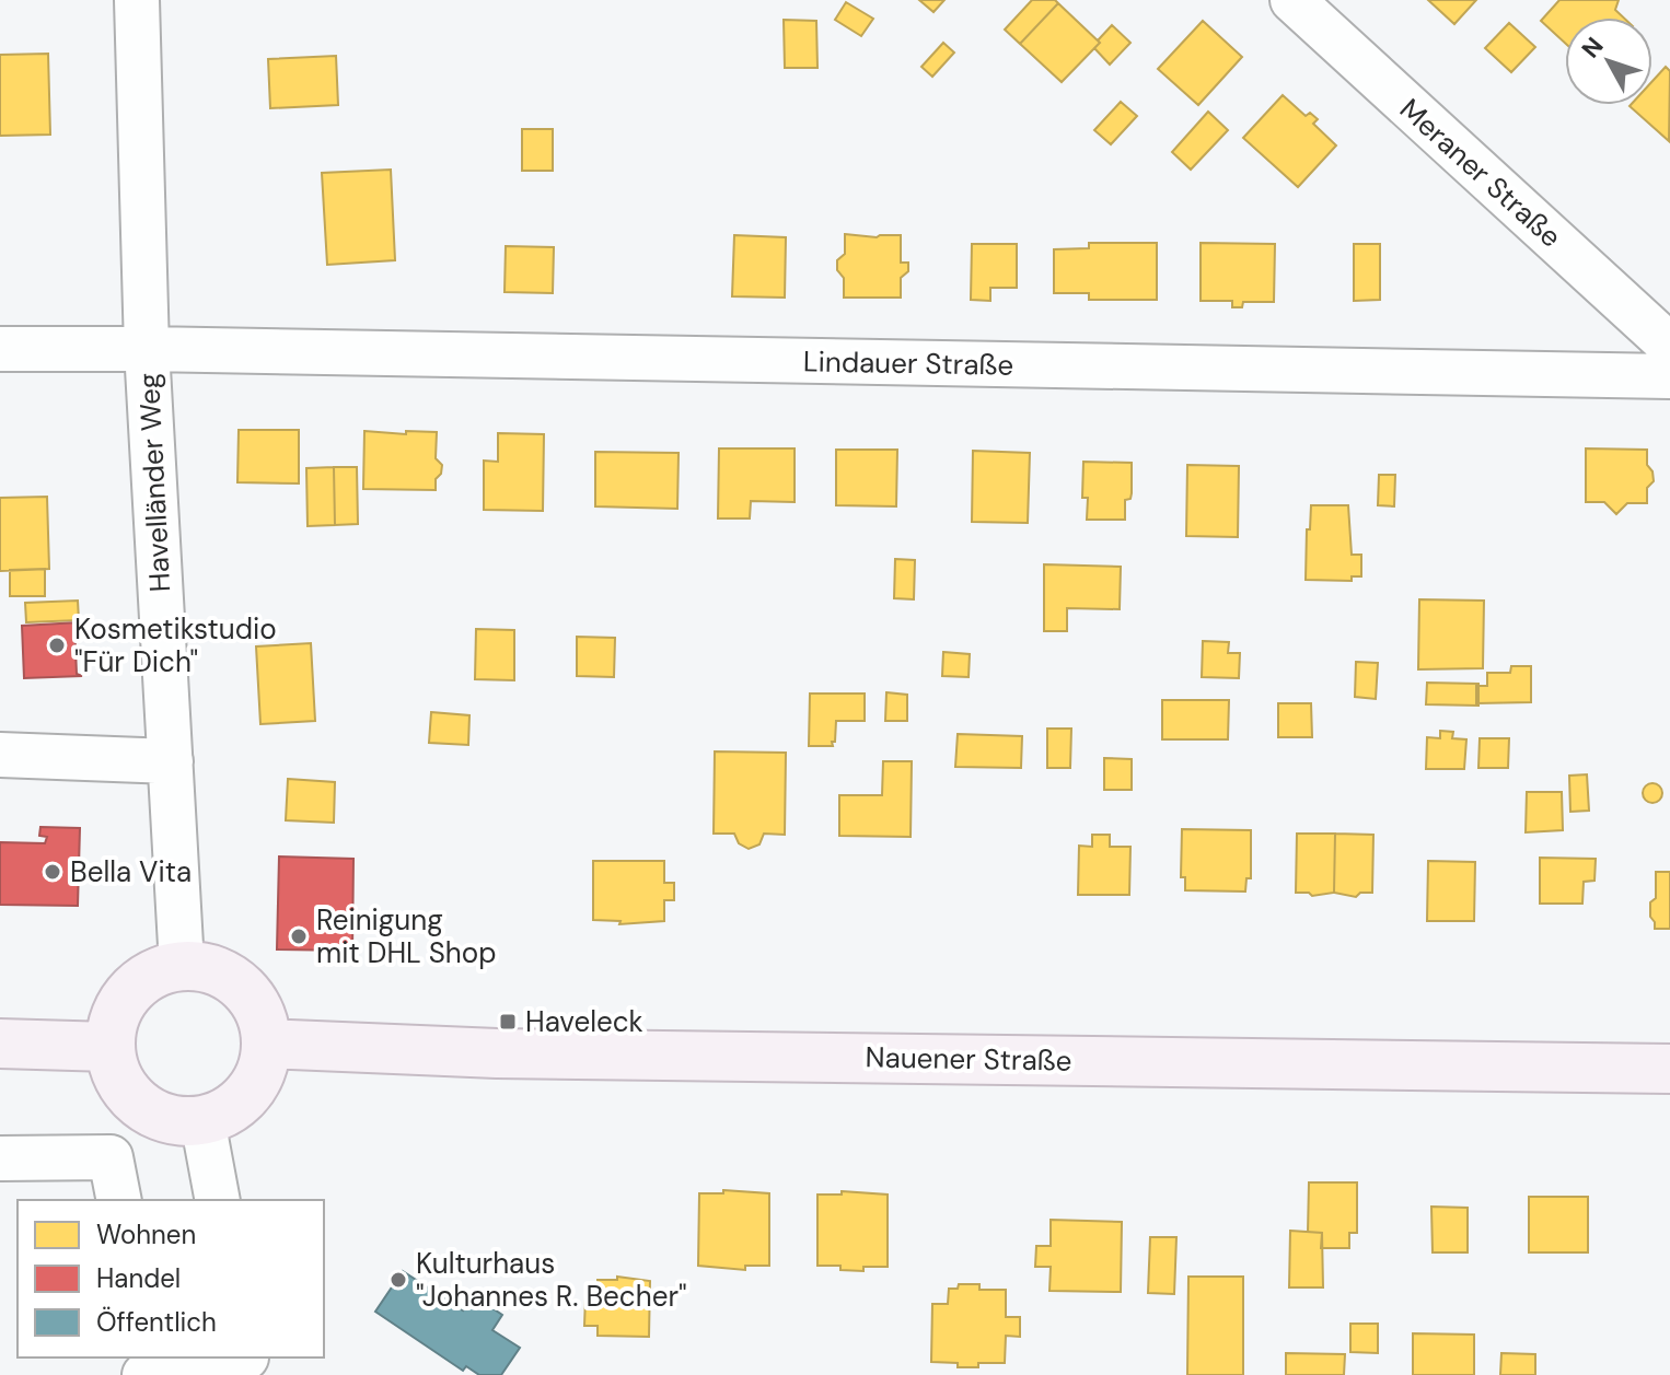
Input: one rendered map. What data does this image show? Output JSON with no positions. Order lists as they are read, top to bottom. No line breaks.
{"streets":{"main road":["Nauener Straße"],"street":["Meraner Straße","Lindauer Straße","Havelländer Weg"]},"crossings":[["Lindauer Straße","Havelländer Weg"],["Havelländer Weg","Nauener Straße"]],"places":{"other":["Kosmetikstudio \"Für Dich\"","Bella Vita","Reinigung mit DHL Shop","Kulturhaus \"Johannes R. Becher\""],"transit":["Haveleck"]},"legend":["Wohnen","Handel","Öffentlich"],"north":"top left"}
